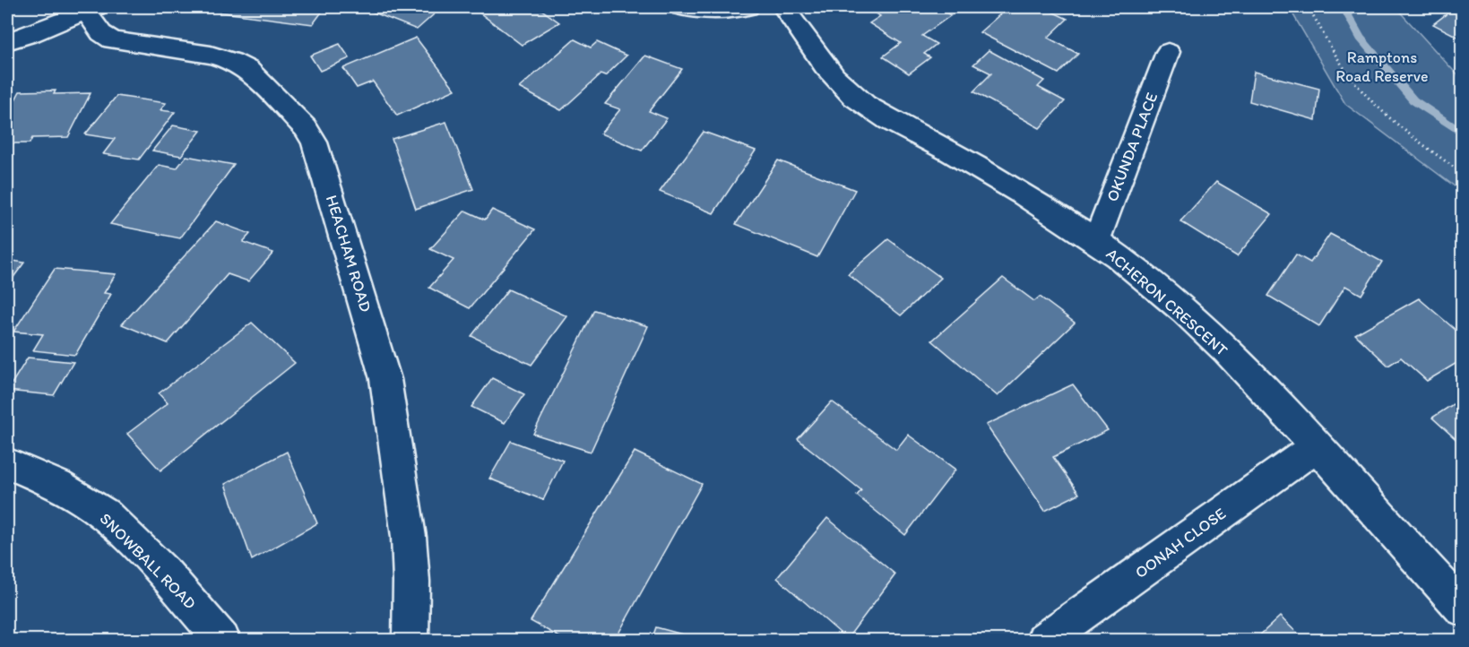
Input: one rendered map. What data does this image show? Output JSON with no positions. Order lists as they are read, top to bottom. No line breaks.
{"streets":{"street":["OKUNDA PLACE","HEACHAM ROAD","ACHERON CRESCENT","OONAH CLOSE","SNOWBALL ROAD"]},"crossings":[["OKUNDA PLACE","ACHERON CRESCENT"],["ACHERON CRESCENT","OONAH CLOSE"]],"parks":["Ramptons Road Reserve"]}
